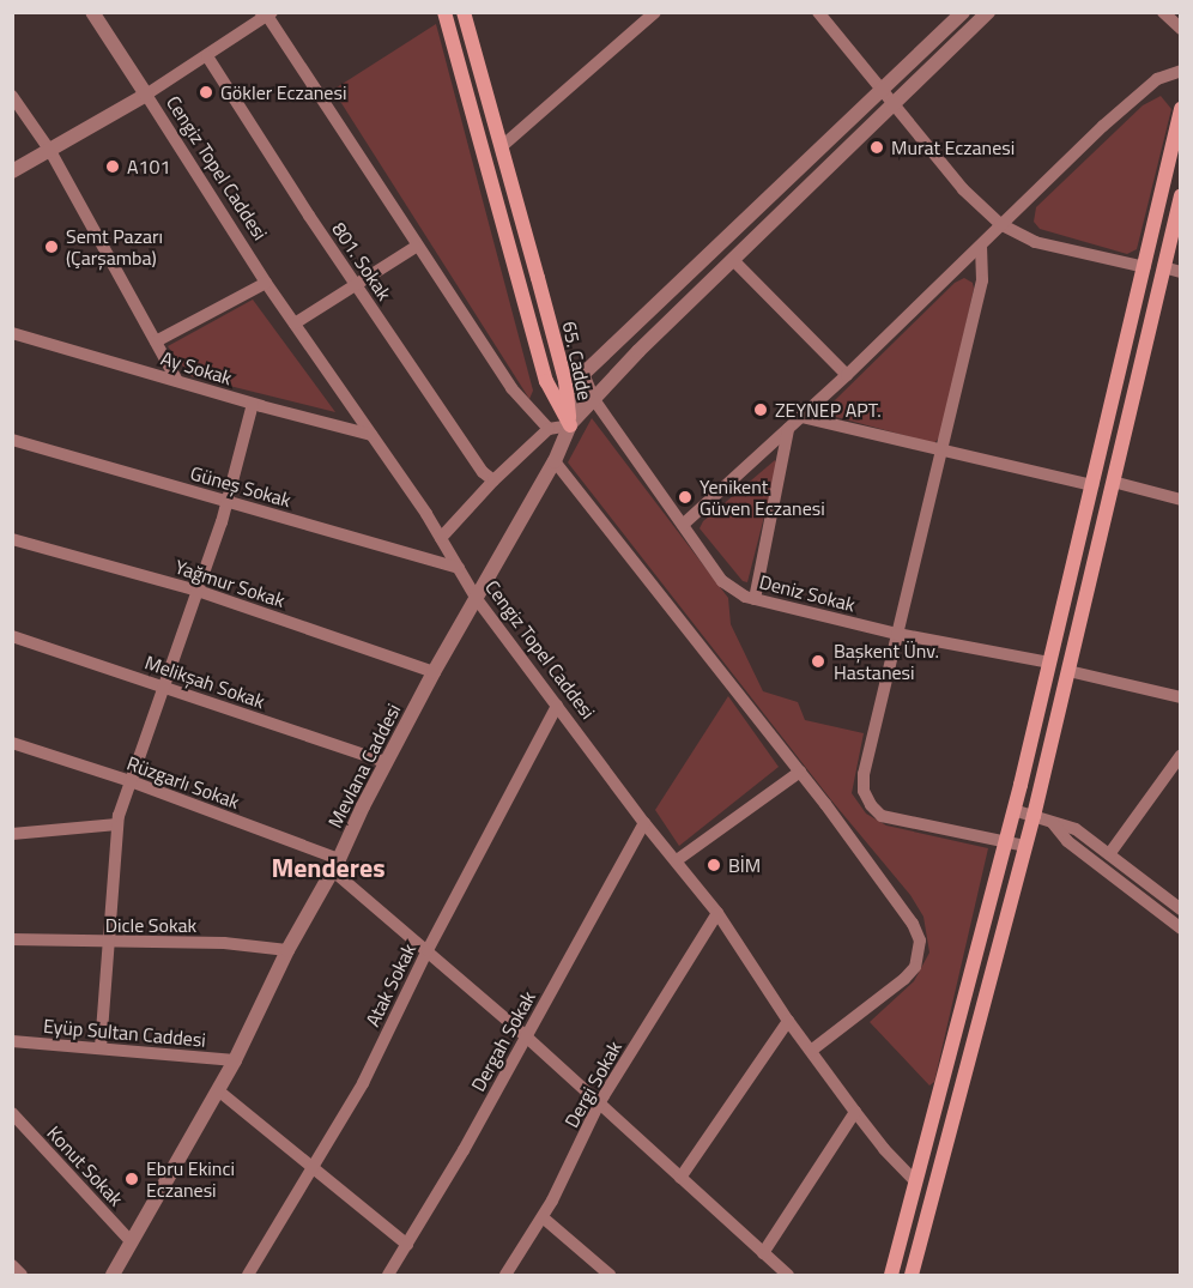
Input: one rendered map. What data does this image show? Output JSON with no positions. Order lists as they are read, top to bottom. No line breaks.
{"streets":{"main road":["65. Cadde"],"street":["Cengiz Topel Caddesi","801. Sokak","Ay Sokak","Güneş Sokak","Yağmur Sokak","Deniz Sokak","Melikşah Sokak","Mevlana Caddesi","Rüzgarlı Sokak","Dicle Sokak","Atak Sokak","Eyüp Sultan Caddesi","Dergah Sokak","Dergi Sokak","Konut Sokak"]},"crossings":[["Cengiz Topel Caddesi","Ay Sokak"],["Cengiz Topel Caddesi","Güneş Sokak"],["Cengiz Topel Caddesi","Mevlana Caddesi"],["Cengiz Topel Caddesi","Atak Sokak"],["Cengiz Topel Caddesi","Dergah Sokak"],["Cengiz Topel Caddesi","Dergi Sokak"],["65. Cadde","Mevlana Caddesi"],["Yağmur Sokak","Mevlana Caddesi"],["Melikşah Sokak","Mevlana Caddesi"],["Mevlana Caddesi","Rüzgarlı Sokak"],["Mevlana Caddesi","Dicle Sokak"],["Mevlana Caddesi","Eyüp Sultan Caddesi"],["Mevlana Caddesi","Konut Sokak"],["Rüzgarlı Sokak","Atak Sokak"],["Rüzgarlı Sokak","Dergah Sokak"],["Rüzgarlı Sokak","Dergi Sokak"]],"districts":["Menderes"],"places":["Gökler Eczanesi","Murat Eczanesi","A101","Semt Pazarı (Çarşamba)","ZEYNEP APT.","Yenikent Güven Eczanesi","Başkent Ünv. Hastanesi","BİM","Ebru Ekinci Eczanesi"]}
